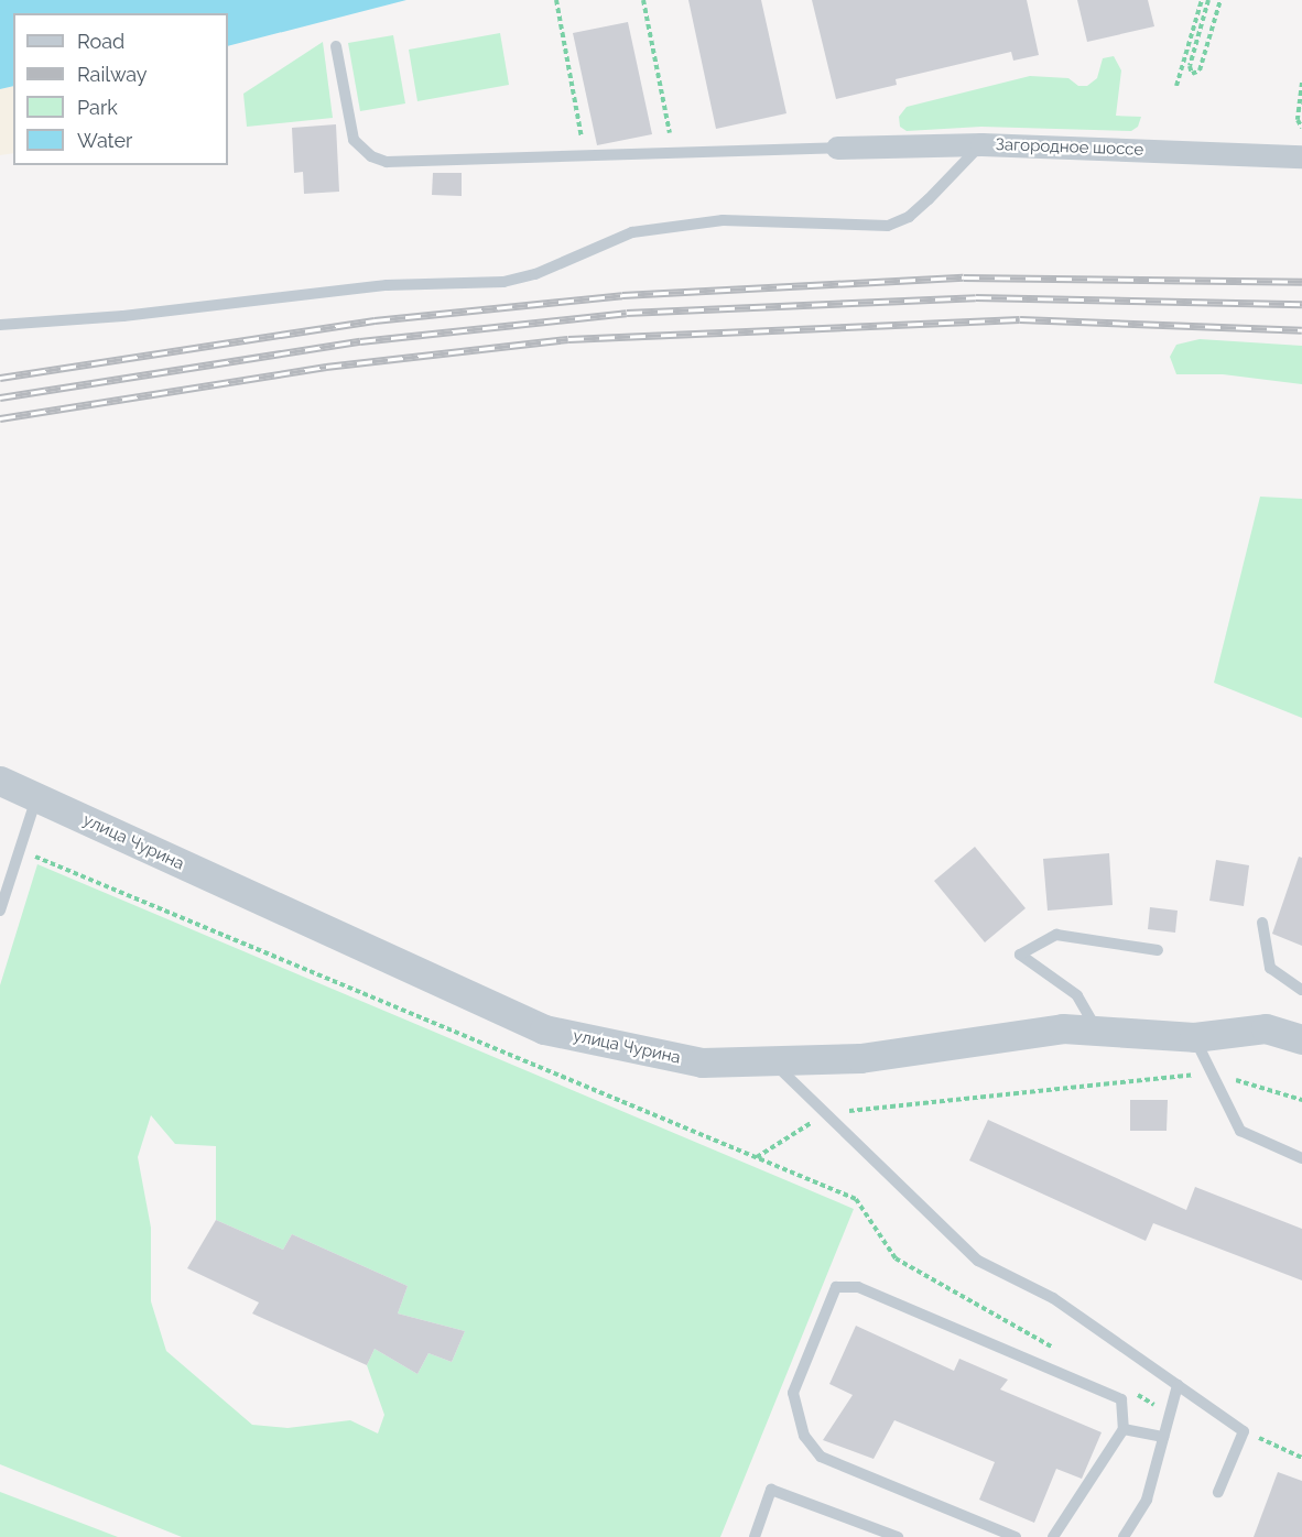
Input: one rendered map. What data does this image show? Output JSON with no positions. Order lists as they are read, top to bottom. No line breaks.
{"streets":{"street":["Загородное шоссе","улица Чурина"]},"legend":["Road","Railway","Park","Water"]}
